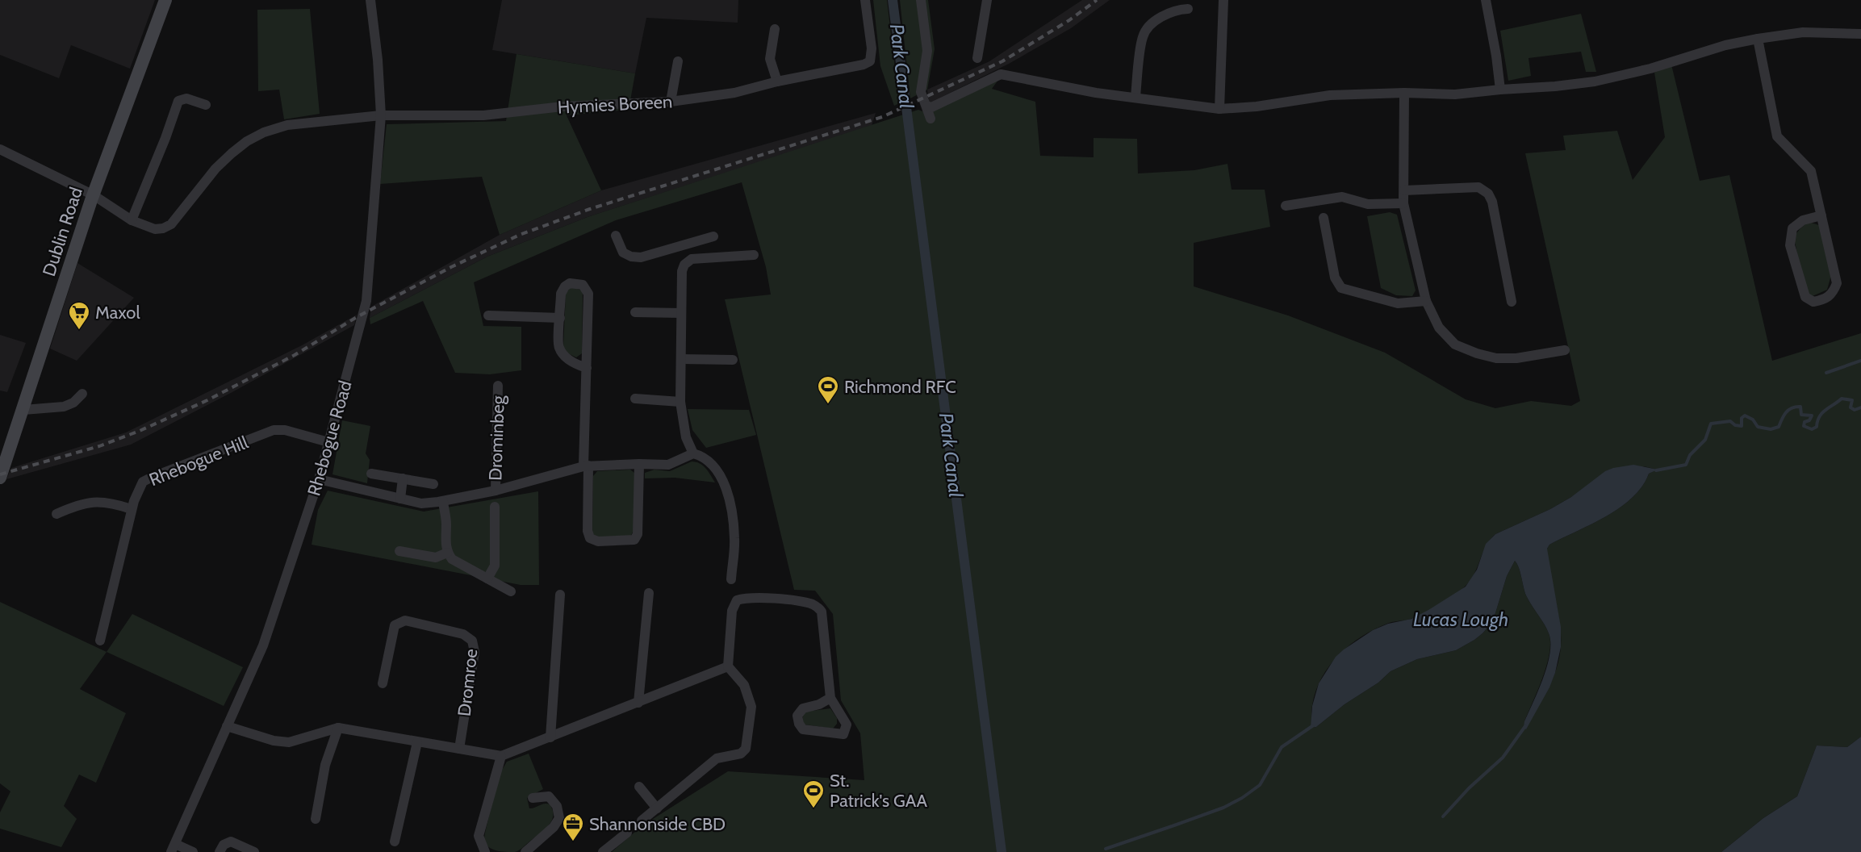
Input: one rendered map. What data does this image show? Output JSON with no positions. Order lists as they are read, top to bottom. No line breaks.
{"streets":{"main road":["Dublin Road"],"street":["Hymies Boreen","Rhebogue Road","Drominbeg","Rhebogue Hill","Dromroe"]},"crossings":[["Hymies Boreen","Dublin Road"],["Hymies Boreen","Rhebogue Road"],["Rhebogue Road","Drominbeg"],["Rhebogue Road","Rhebogue Hill"]],"water":["Park Canal","Lucas Lough"],"places":{"supermarket":["Maxol"],"sports":["Richmond RFC","St. Patrick's GAA"],"office":["Shannonside CBD"]}}
